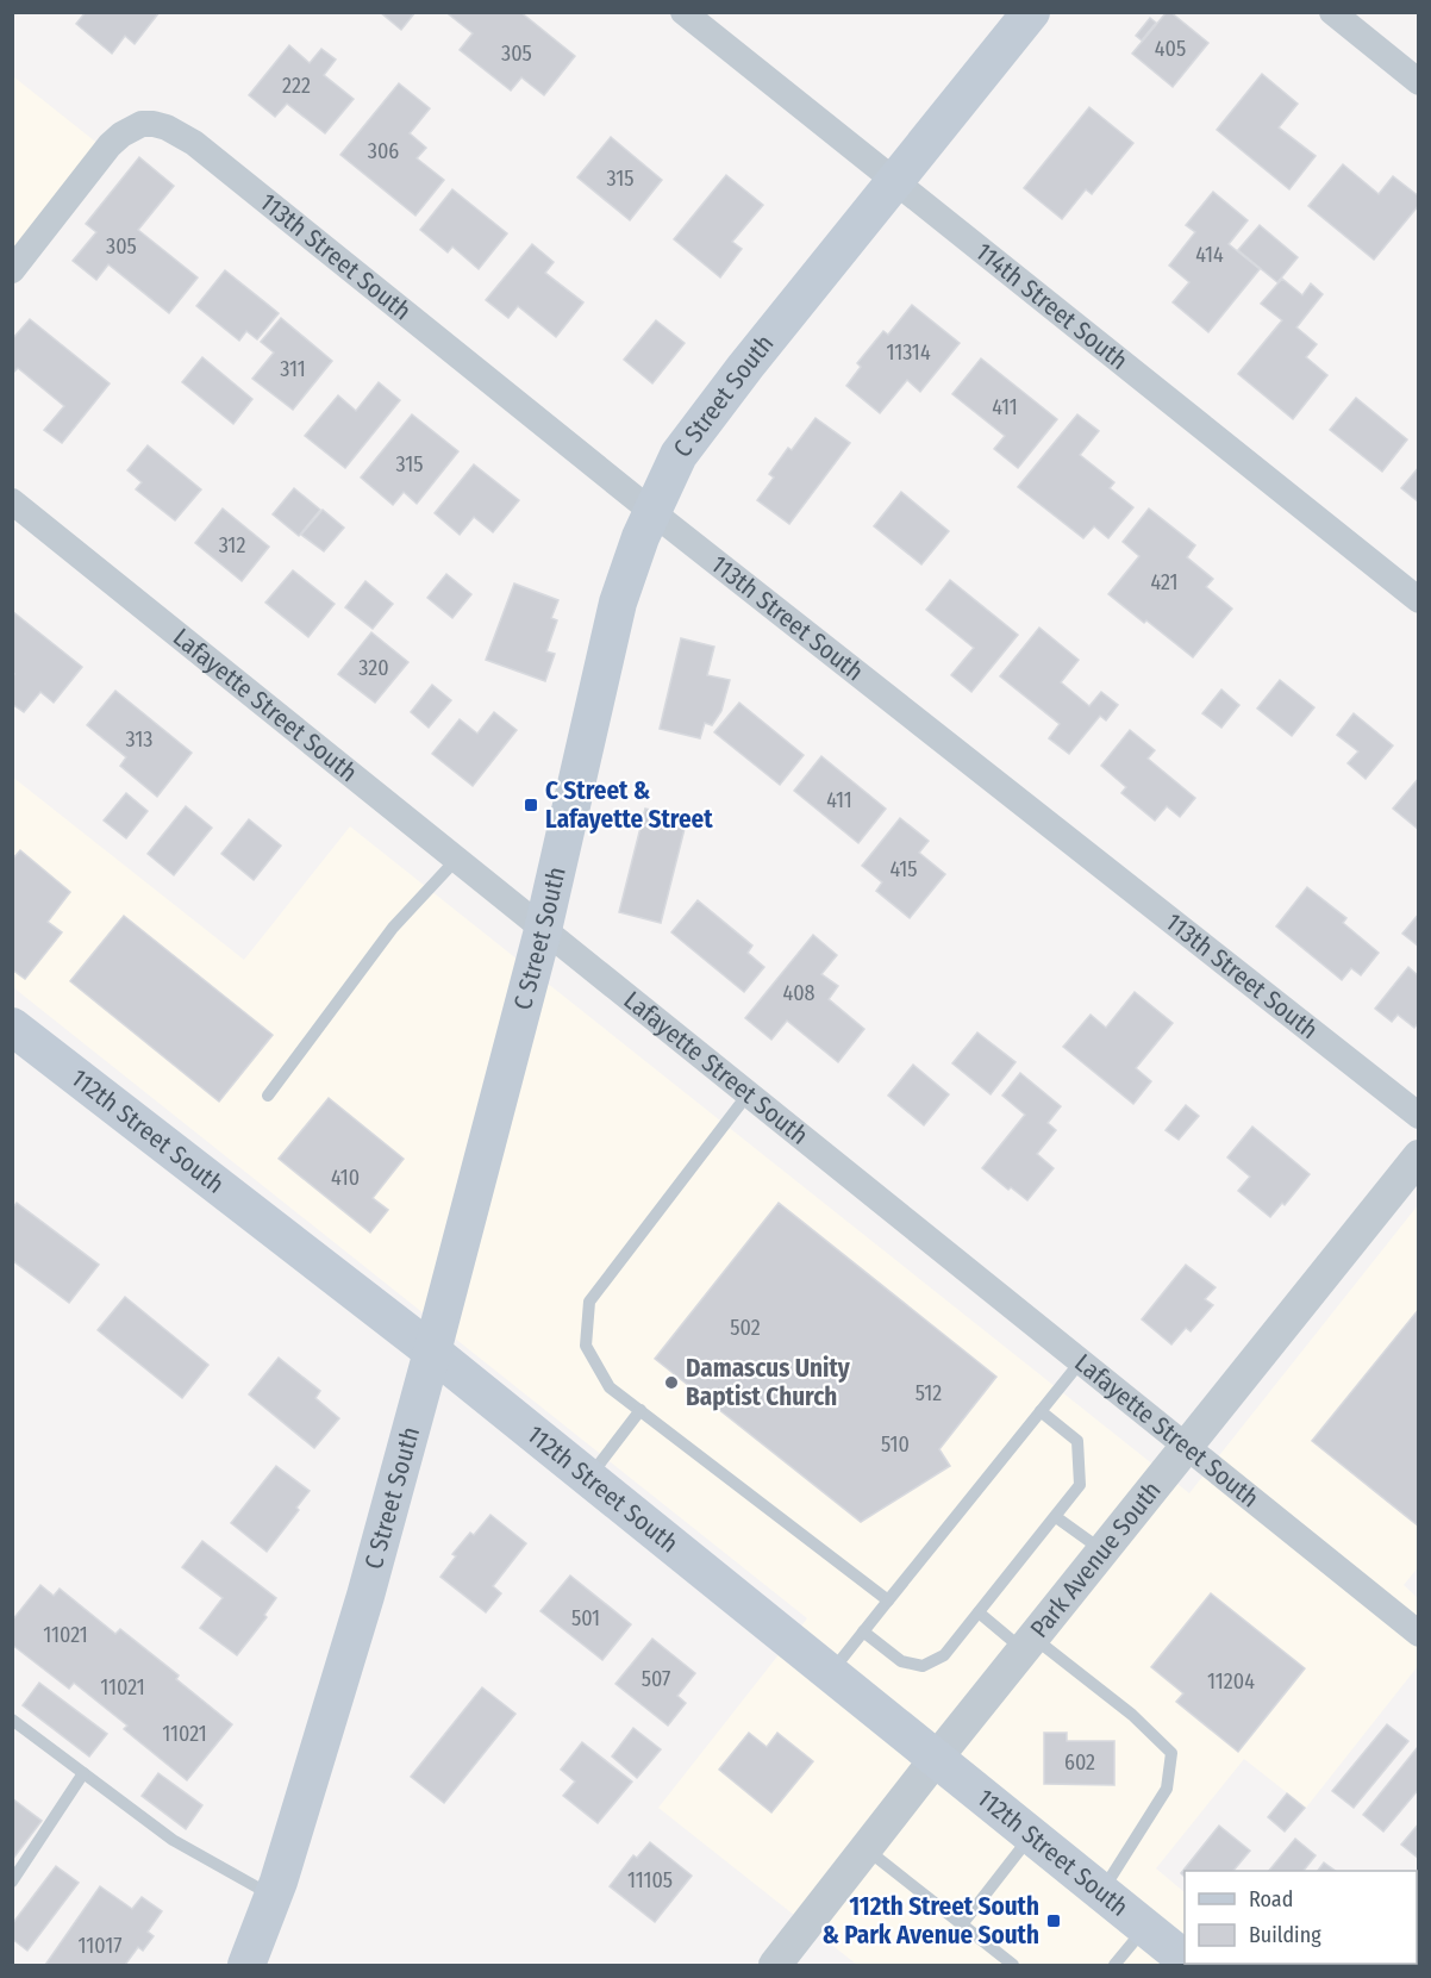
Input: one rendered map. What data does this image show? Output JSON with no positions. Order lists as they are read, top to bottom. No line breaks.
{"streets":{"main road":["C Street South","112th Street South"],"street":["113th Street South","114th Street South","Lafayette Street South","Park Avenue South"]},"crossings":[["113th Street South","C Street South"],["114th Street South","C Street South"],["C Street South","Lafayette Street South"],["C Street South","112th Street South"],["Lafayette Street South","Park Avenue South"],["112th Street South","Park Avenue South"]],"places":{"transit":["C Street & Lafayette Street","112th Street South & Park Avenue South"],"other":["Damascus Unity Baptist Church"]},"house_numbers":["405","305","222","306","315","305","414","11314","311","411","315","312","421","320","313","411","415","408","410","502","512","510","501","11021","507","11204","11021","11021","602","11105","11017"],"legend":["Road","Building"]}
